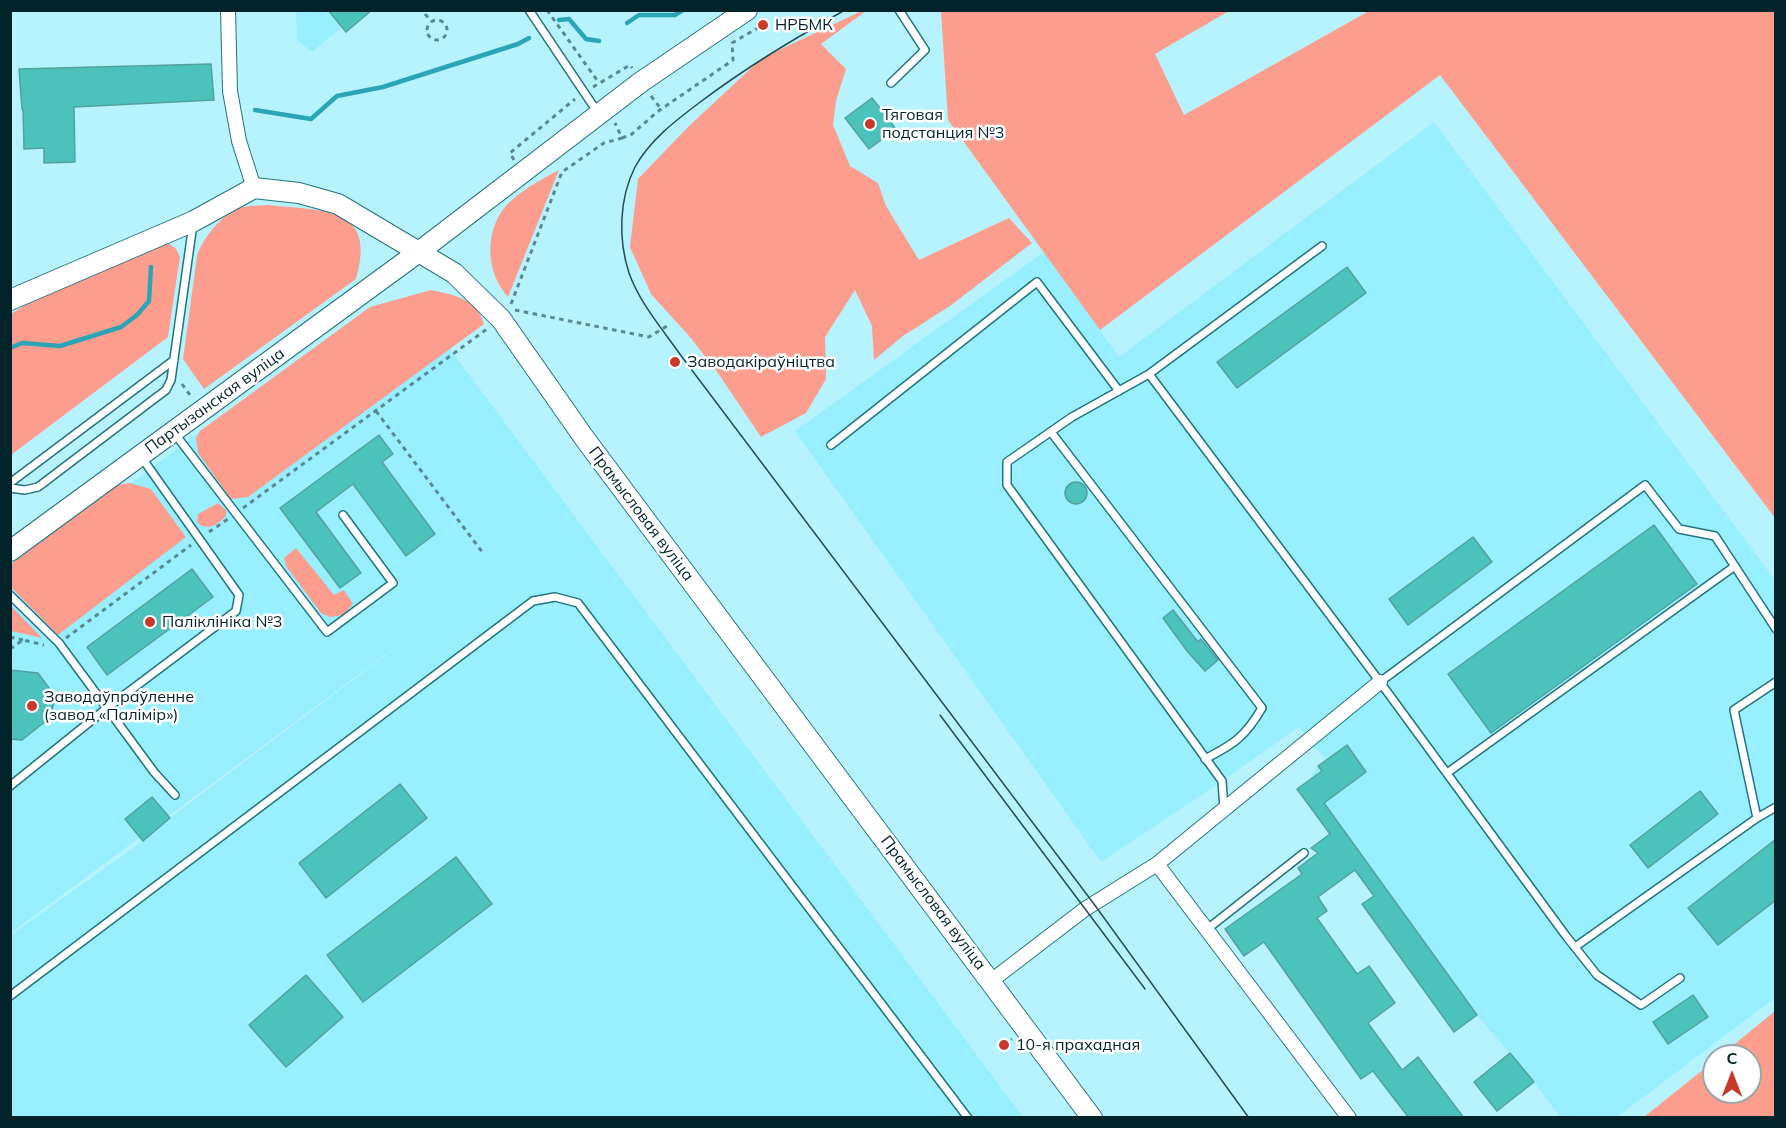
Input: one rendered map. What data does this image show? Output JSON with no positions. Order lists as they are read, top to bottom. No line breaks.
{"streets":{"main road":["Партызанская вуліца","Прамысловая вуліца"]},"crossings":[["Партызанская вуліца","Прамысловая вуліца"]],"places":["НРБМК","Тяговая подстанция №3","Заводакіраўніцтва","Паліклініка №3","Заводаўпраўленне (завод «Палімір»)","10-я прахадная"],"north":"top"}
